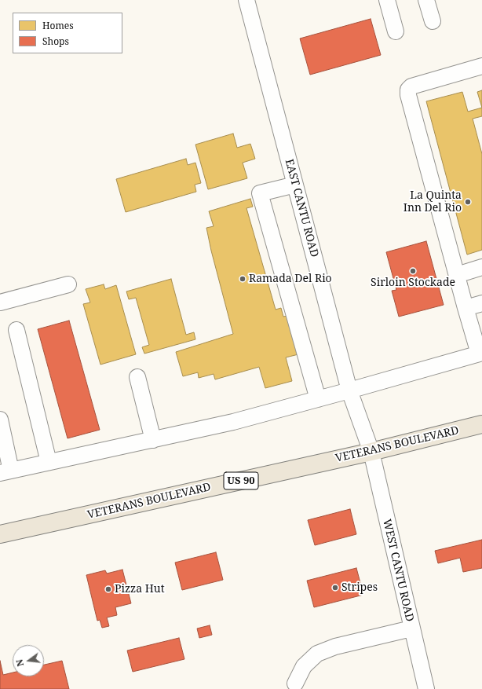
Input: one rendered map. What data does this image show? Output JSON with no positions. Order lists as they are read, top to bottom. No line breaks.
{"streets":{"main road":["VETERANS BOULEVARD","US 90"],"street":["EAST CANTU ROAD","WEST CANTU ROAD"]},"crossings":[["EAST CANTU ROAD","VETERANS BOULEVARD"],["EAST CANTU ROAD","WEST CANTU ROAD"],["VETERANS BOULEVARD","WEST CANTU ROAD"]],"places":["La Quinta Inn Del Rio","Sirloin Stockade","Ramada Del Rio","Stripes","Pizza Hut"],"legend":["Homes","Shops"],"north":"left"}
